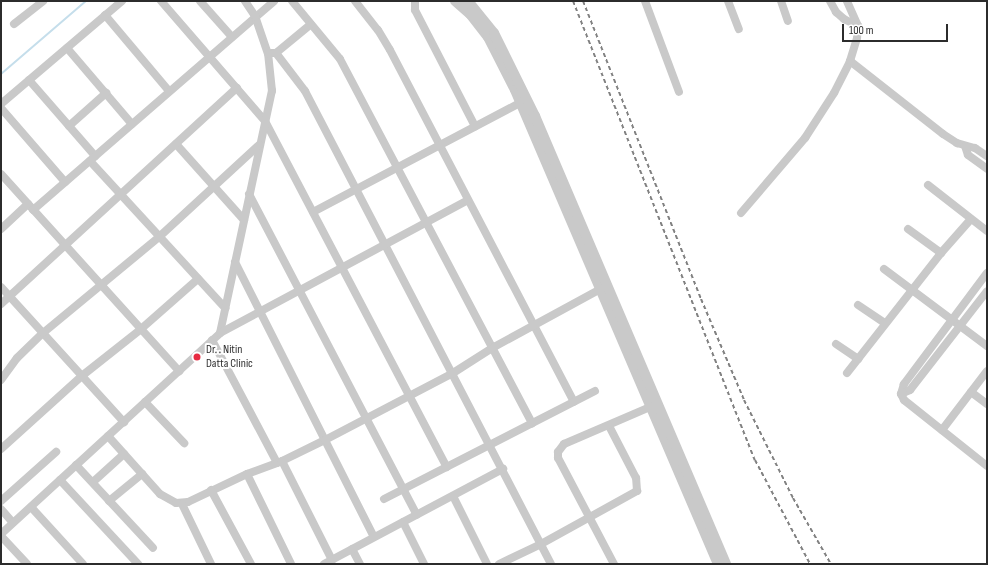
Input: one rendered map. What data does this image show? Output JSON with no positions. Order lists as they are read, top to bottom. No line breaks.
{"places":["Dr. . Nitin Datta Clinic"],"scale_bar":"100 m"}
